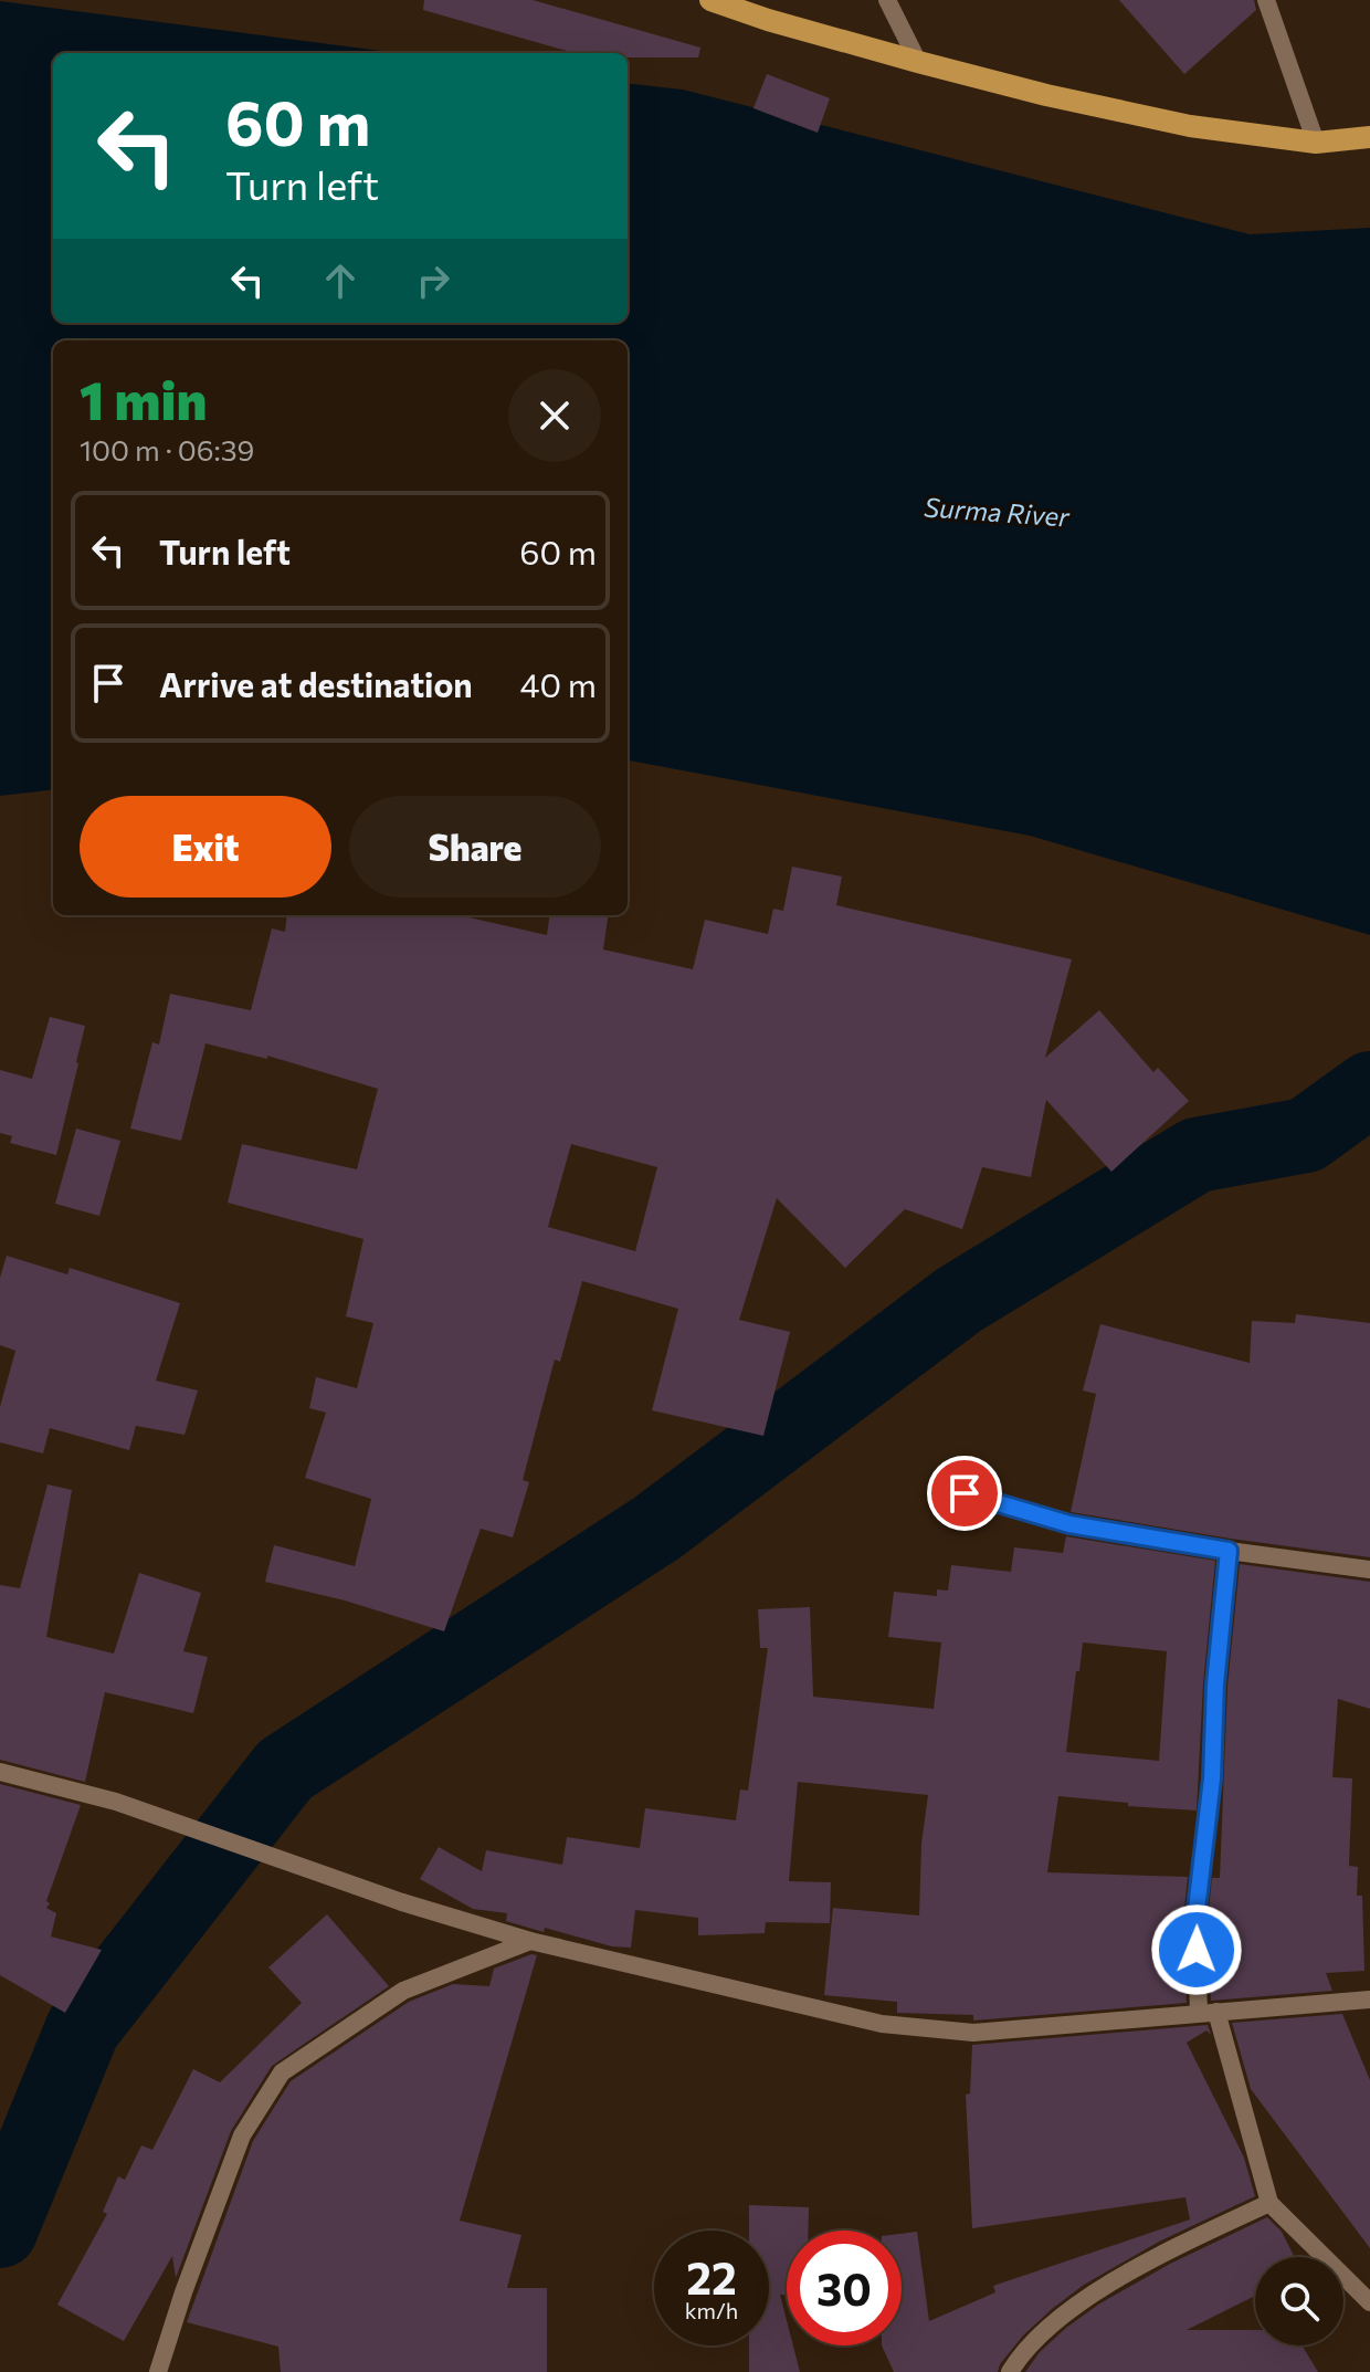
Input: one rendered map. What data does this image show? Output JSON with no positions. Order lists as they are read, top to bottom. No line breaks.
{"water":["Surma River"],"page":{"turn":["60 m","Turn left"],"heading":["1 min","100 m · 06:39"],"list":[{"name":"Turn left","value":"60 m"},{"name":"Arrive at destination","value":"40 m"}],"buttons":["Exit","Share"],"speed":"22 km/h","limit":"30"}}
